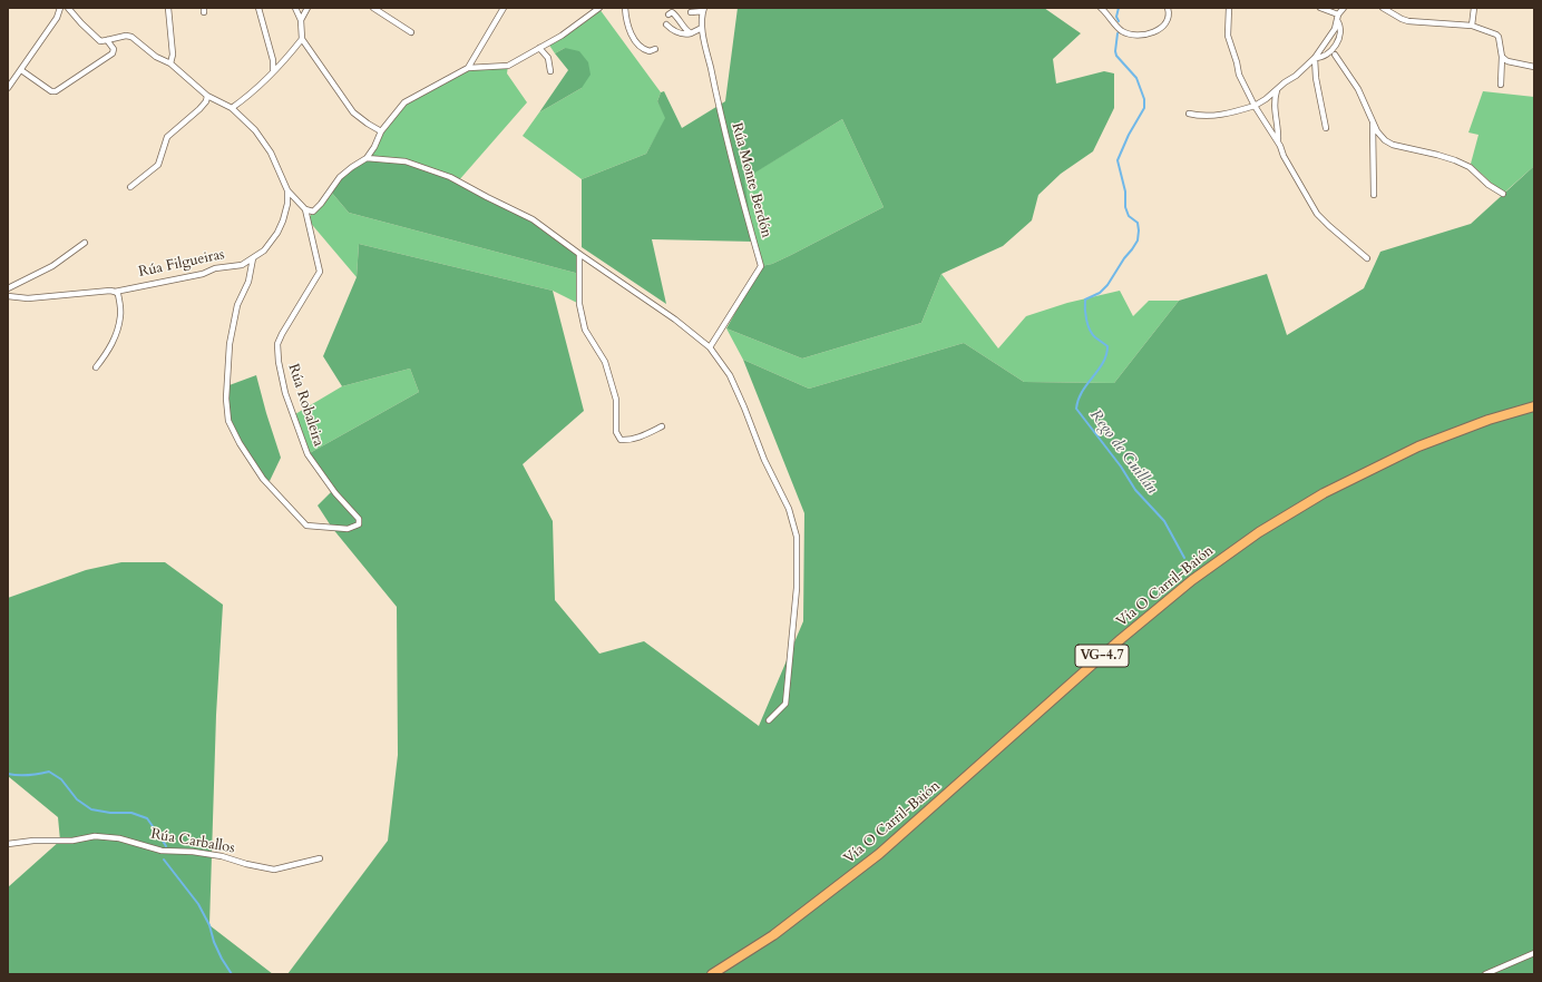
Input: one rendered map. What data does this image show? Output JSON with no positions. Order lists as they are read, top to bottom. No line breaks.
{"streets":{"highway":["Vía O Carril-Baión","VG-4.7"],"street":["Rúa Monte Berdón","Rúa Filgueiras","Rúa Robaleira","Rúa Carballos"]},"crossings":[["Rúa Filgueiras","Rúa Robaleira"]],"water":["Rego de Guillán"]}
